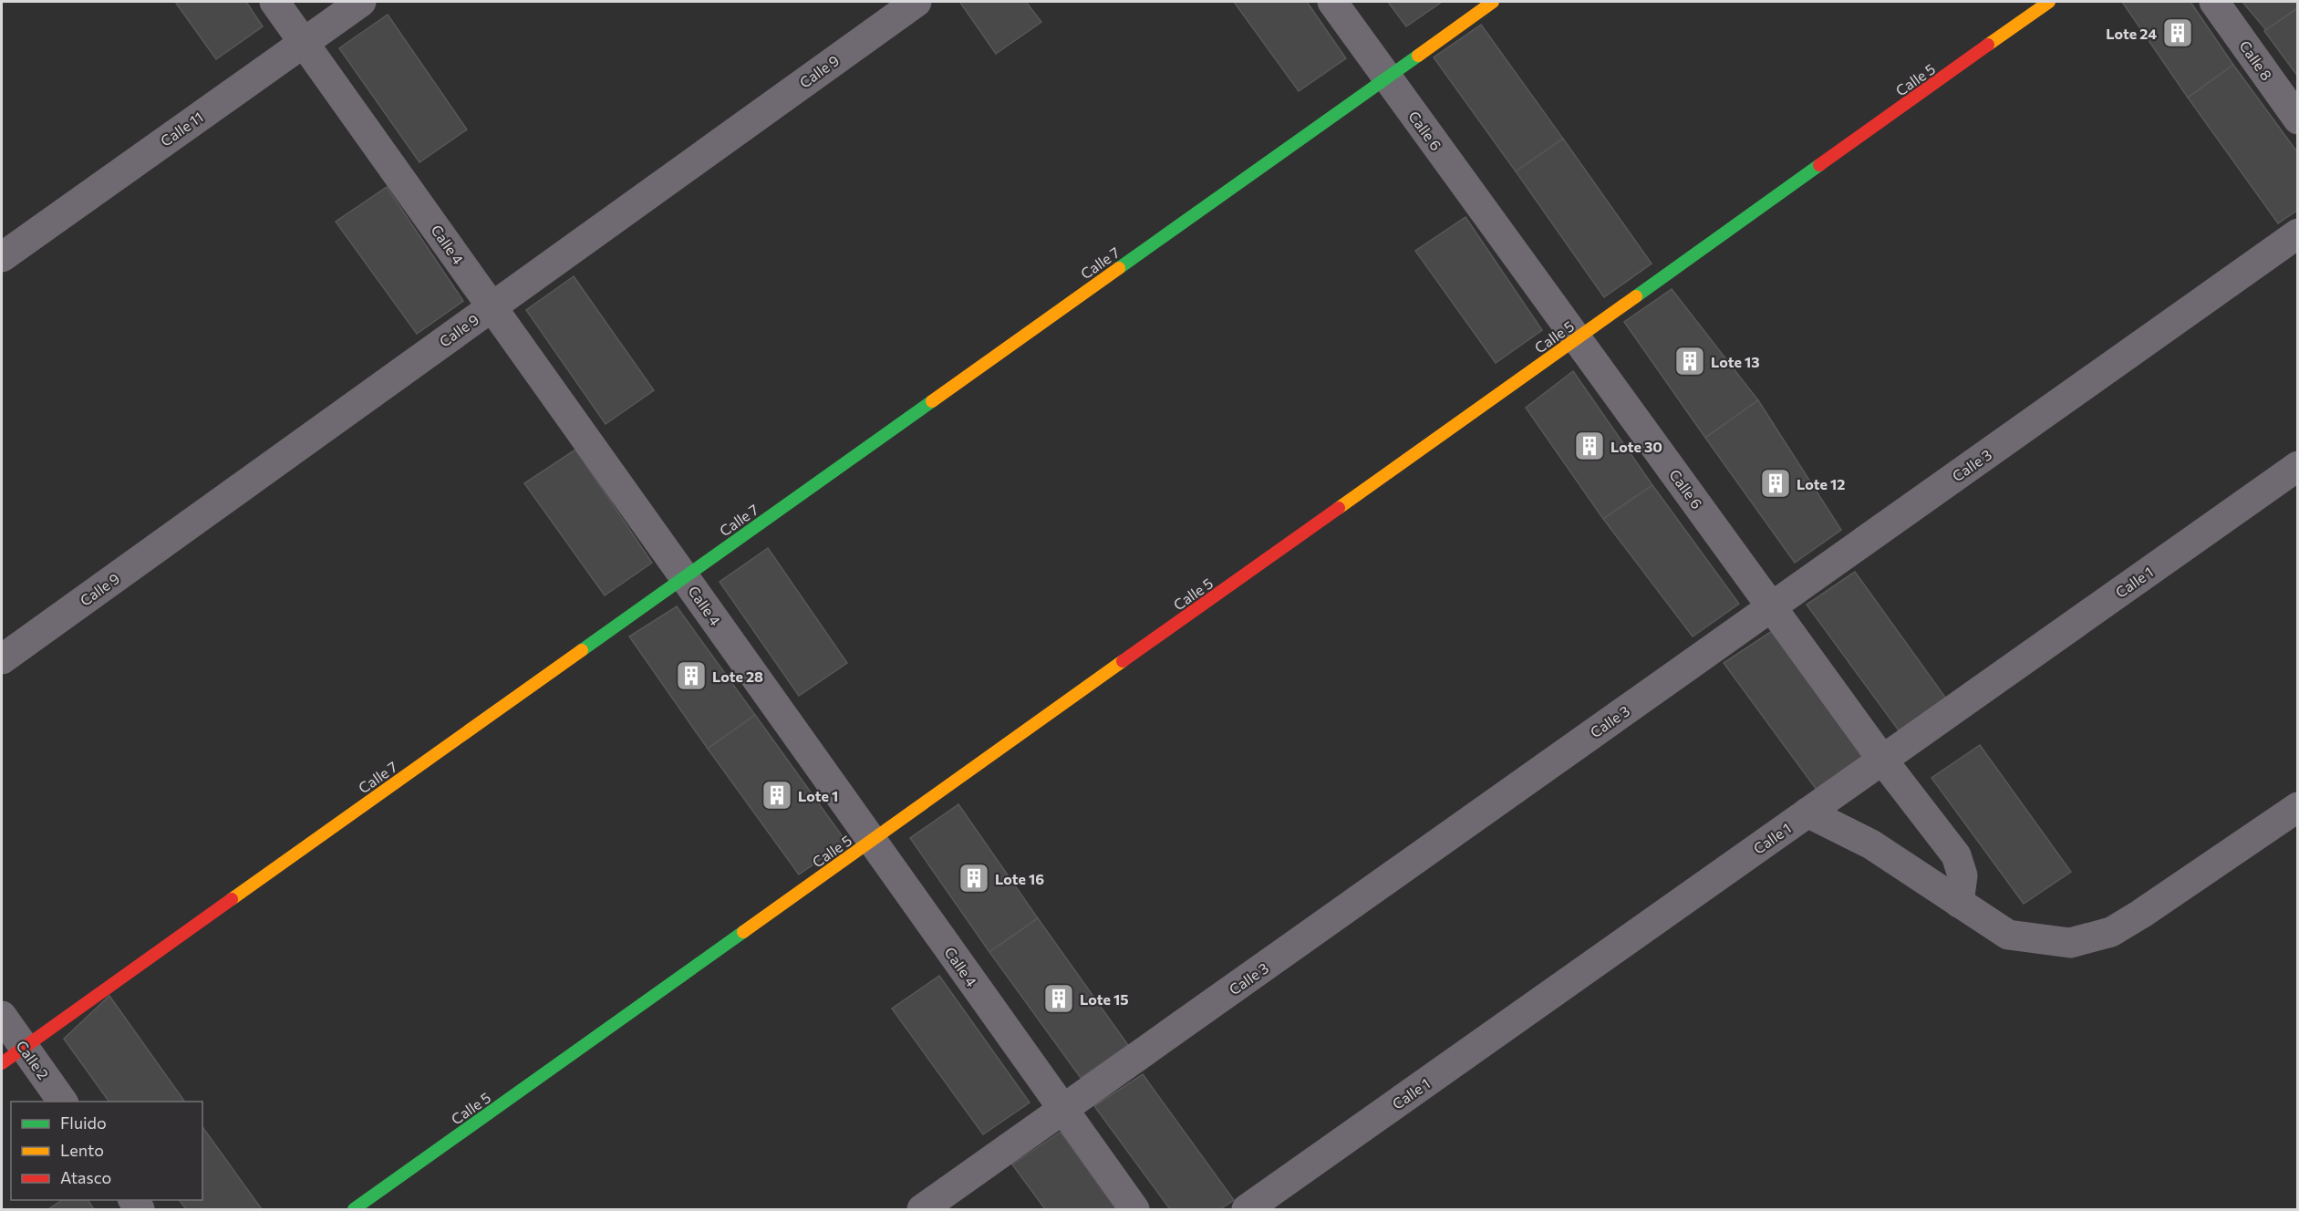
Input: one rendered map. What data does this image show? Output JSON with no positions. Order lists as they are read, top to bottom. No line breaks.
{"streets":{"street":["Calle 8","Calle 9","Calle 5","Calle 11","Calle 6","Calle 4","Calle 7","Calle 3","Calle 1","Calle 2"]},"crossings":[["Calle 9","Calle 4"],["Calle 5","Calle 6"],["Calle 5","Calle 4"],["Calle 11","Calle 4"],["Calle 6","Calle 7"],["Calle 6","Calle 3"],["Calle 6","Calle 1"],["Calle 4","Calle 7"],["Calle 4","Calle 3"],["Calle 7","Calle 2"]],"places":{"building":["Lote 24","Lote 13","Lote 30","Lote 12","Lote 28","Lote 1","Lote 16","Lote 15"]},"legend":["Fluido","Lento","Atasco"]}
